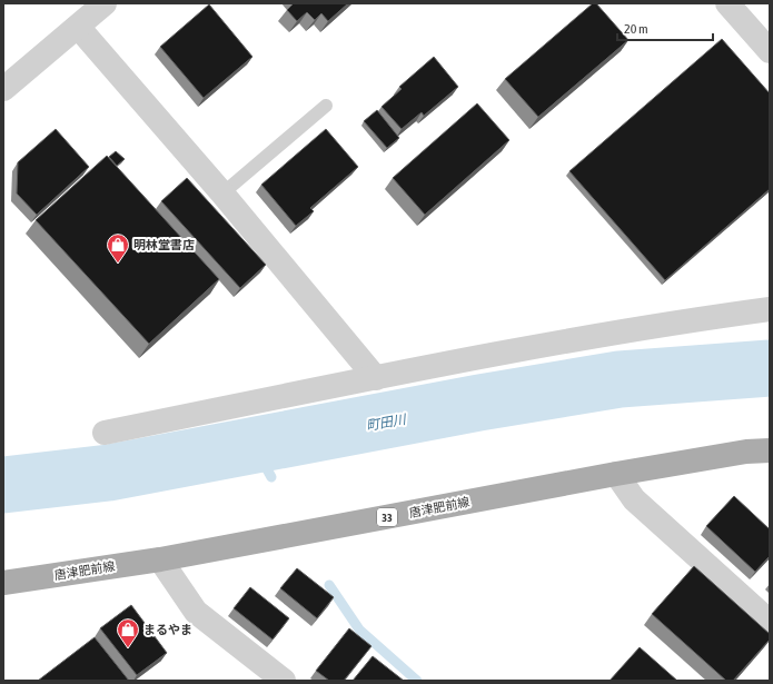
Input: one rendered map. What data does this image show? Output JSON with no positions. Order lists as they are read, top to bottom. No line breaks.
{"streets":{"main road":["唐津肥前線","33"]},"water":["町田川"],"places":{"shop":["明林堂書店","まるやま"]},"scale_bar":"20 m"}
